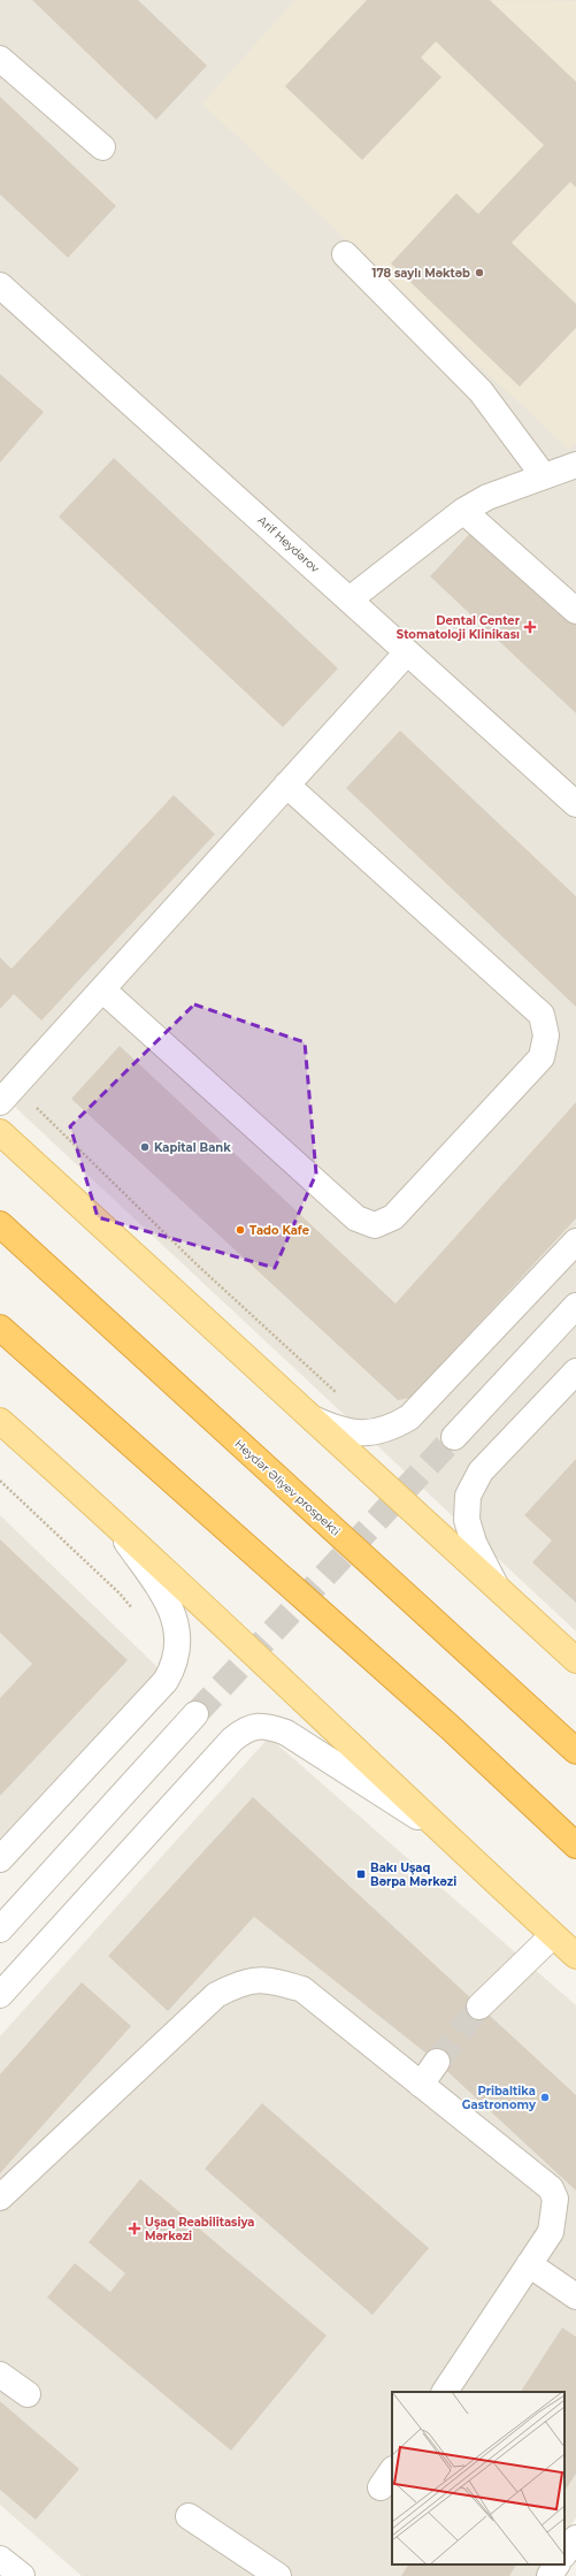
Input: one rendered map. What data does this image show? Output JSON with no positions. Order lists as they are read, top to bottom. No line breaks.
{"streets":{"highway":["Heydər Əliyev prospekti"],"street":["Arif Heydərov"]},"places":{"other":["178 saylı Məktəb","Kapital Bank","Tado Kafe","Pribaltika Gastronomy"],"health":["Dental Center Stomatoloji Klinikası","Uşaq Reabilitasiya Mərkəzi"],"transit":["Bakı Uşaq Bərpa Mərkəzi"]}}
